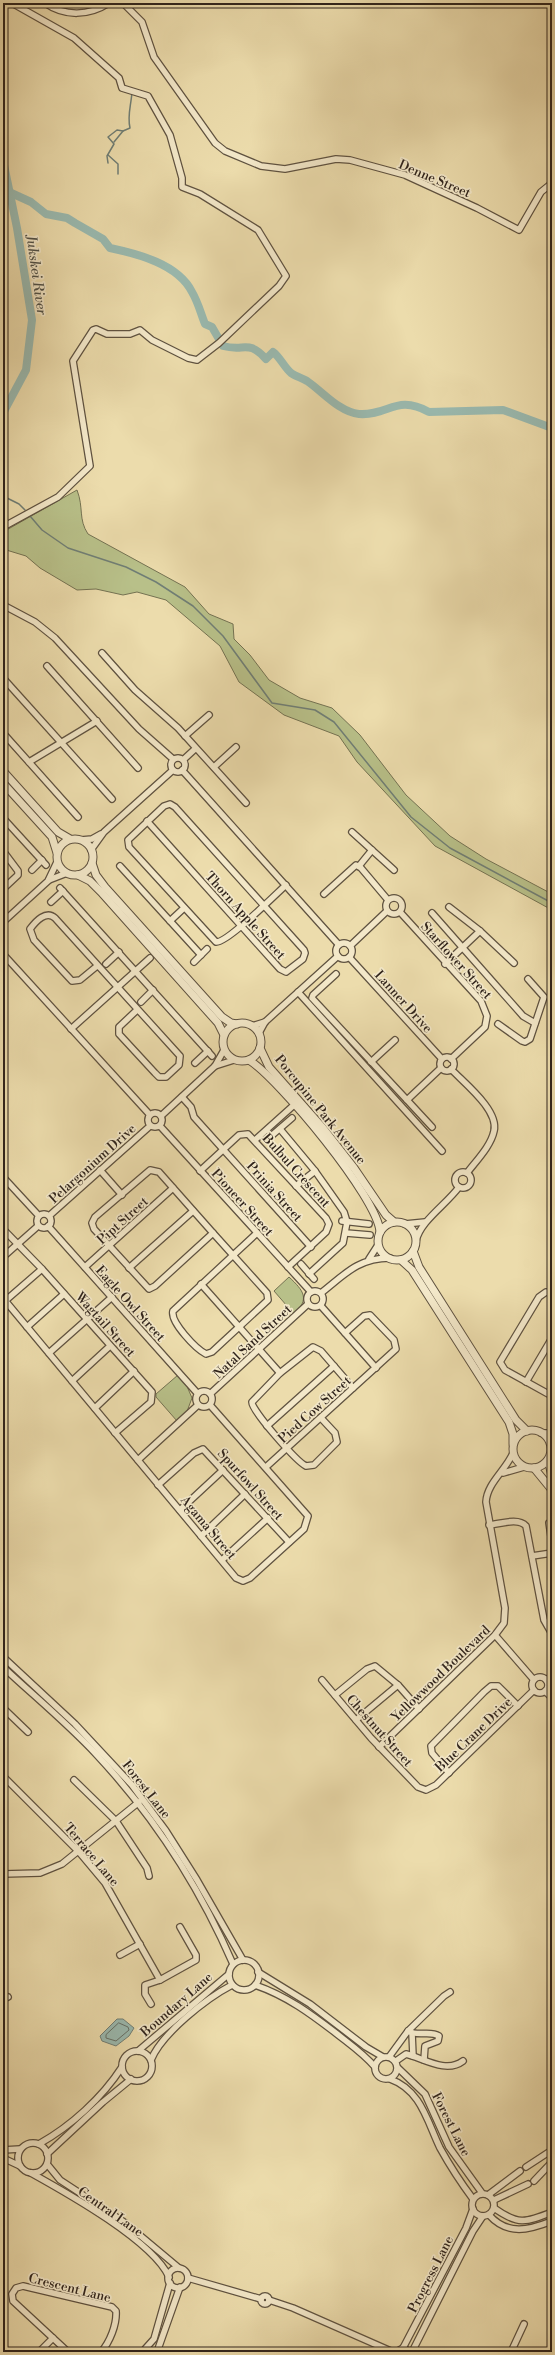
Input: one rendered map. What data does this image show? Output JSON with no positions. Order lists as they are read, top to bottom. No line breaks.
{"streets":{"street":["Denne Street","Thorn Apple Street","Starflower Street","Lanner Drive","Porcupine Park Avenue","Pelargonium Drive","Bulbul Crescent","Prinia Street","Pioneer Street","Pipt Street","Eagle Owl Street","Wagtail Street","Natal Sand Street","Pied Cow Street","Spurfowl Street","Agama Street","Yellowwood Boulevard","Chestnut Street","Blue Crane Drive","Forest Lane","Terrace Lane","Boundary Lane","Central Lane","Progress Lane","Crescent Lane"]},"crossings":[["Starflower Street","Lanner Drive"],["Pelargonium Drive","Pioneer Street"],["Pelargonium Drive","Eagle Owl Street"],["Bulbul Crescent","Prinia Street"],["Bulbul Crescent","Pioneer Street"],["Pioneer Street","Natal Sand Street"],["Pipt Street","Eagle Owl Street"],["Eagle Owl Street","Natal Sand Street"],["Eagle Owl Street","Agama Street"],["Wagtail Street","Agama Street"],["Natal Sand Street","Agama Street"],["Pied Cow Street","Agama Street"],["Spurfowl Street","Agama Street"],["Yellowwood Boulevard","Chestnut Street"],["Chestnut Street","Blue Crane Drive"],["Forest Lane","Boundary Lane"],["Forest Lane","Progress Lane"]],"water":["Jukskei River"]}
